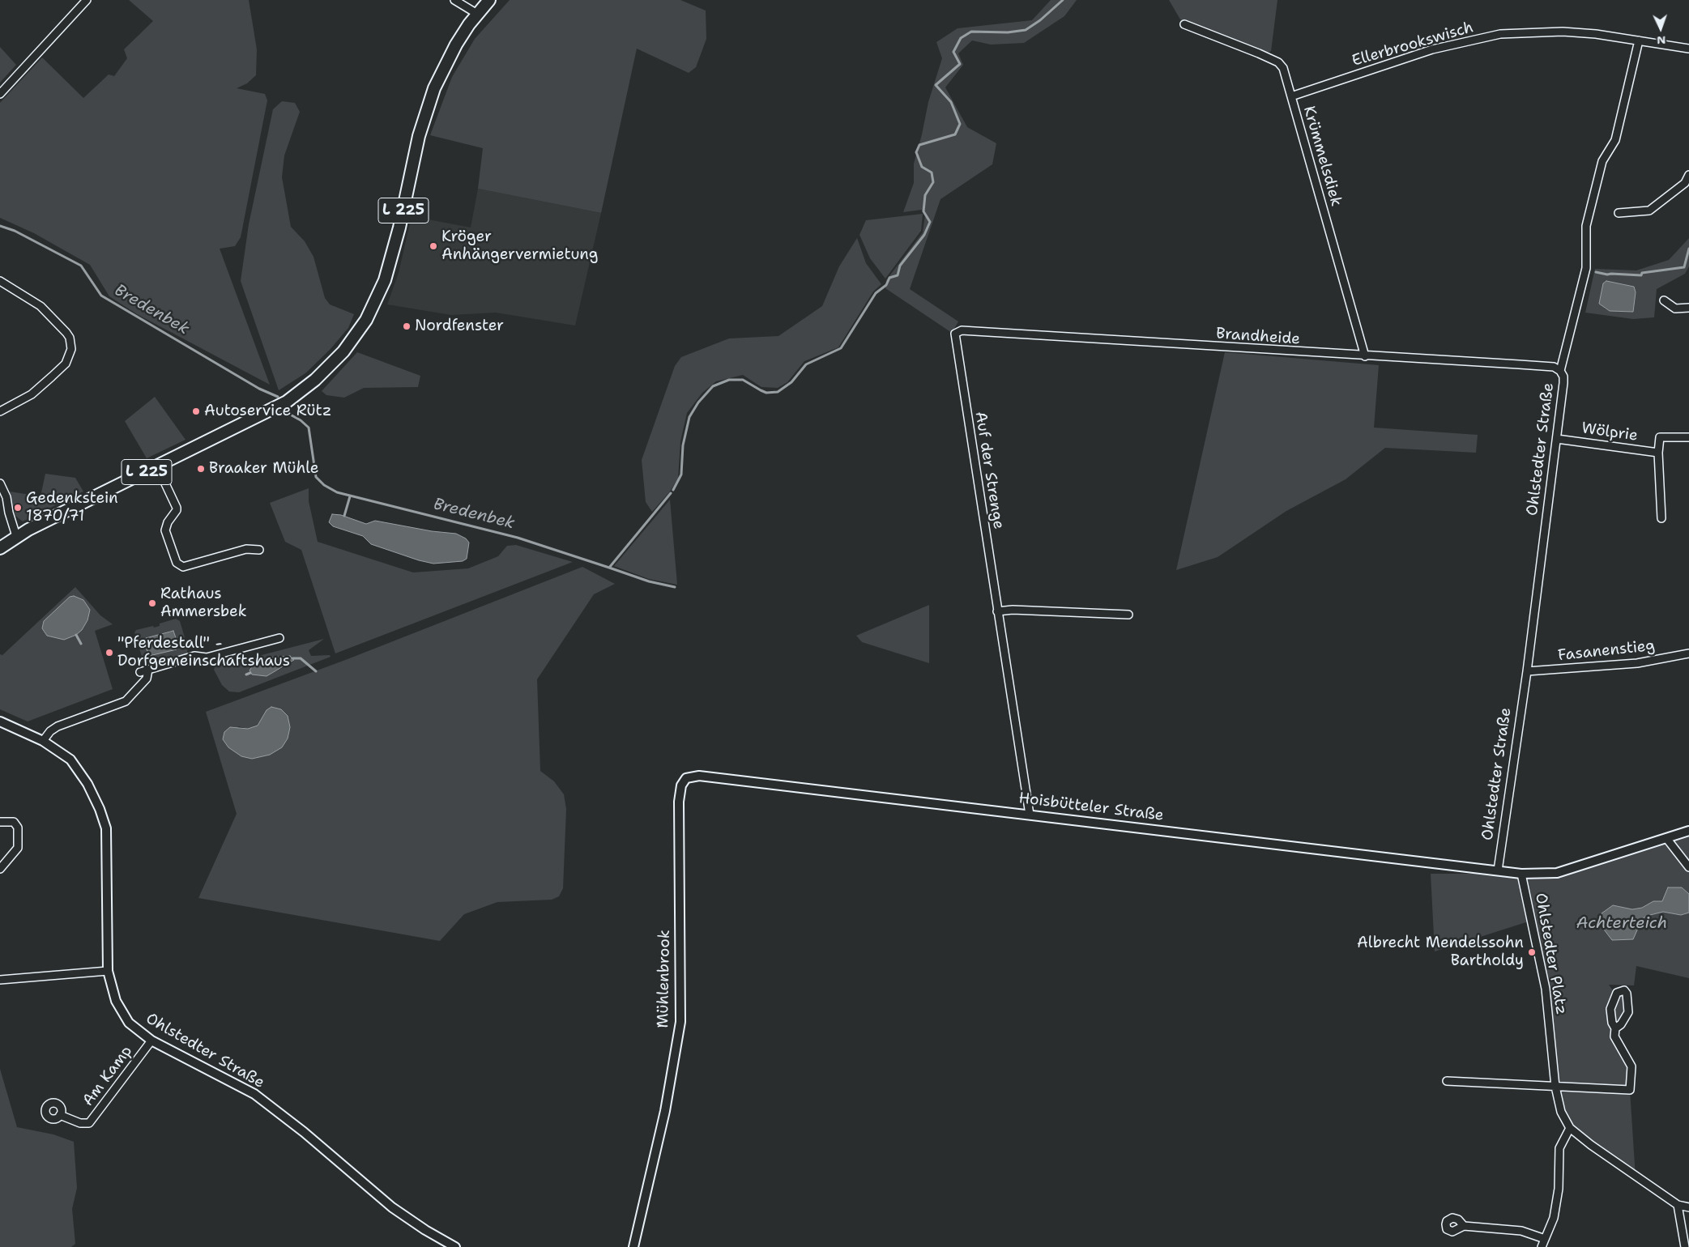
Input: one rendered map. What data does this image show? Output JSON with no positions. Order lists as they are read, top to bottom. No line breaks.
{"streets":{"main road":["L 225"],"street":["Ellerbrookswisch","Krümmelsdiek","Brandheide","Wölprie","Ohlstedter Straße","Auf der Strenge","Fasanenstieg","Hoisbütteler Straße","Ohlstedter Platz","Mühlenbrook","Am Kamp"]},"crossings":[["Ellerbrookswisch","Krümmelsdiek"],["Ellerbrookswisch","Ohlstedter Straße"],["Krümmelsdiek","Brandheide"],["Brandheide","Ohlstedter Straße"],["Brandheide","Auf der Strenge"],["Wölprie","Ohlstedter Straße"],["Ohlstedter Straße","Fasanenstieg"],["Ohlstedter Straße","Hoisbütteler Straße"],["Ohlstedter Straße","Ohlstedter Platz"],["Ohlstedter Straße","Am Kamp"],["Auf der Strenge","Hoisbütteler Straße"],["Hoisbütteler Straße","Ohlstedter Platz"],["Hoisbütteler Straße","Mühlenbrook"]],"water":["Bredenbek","Achterteich"],"places":["Kröger Anhängervermietung","Nordfenster","Autoservice Rütz","Braaker Mühle","Gedenkstein 1870/71","Rathaus Ammersbek","\"Pferdestall\" - Dorfgemeinschaftshaus","Albrecht Mendelssohn Bartholdy"],"north":"bottom"}
